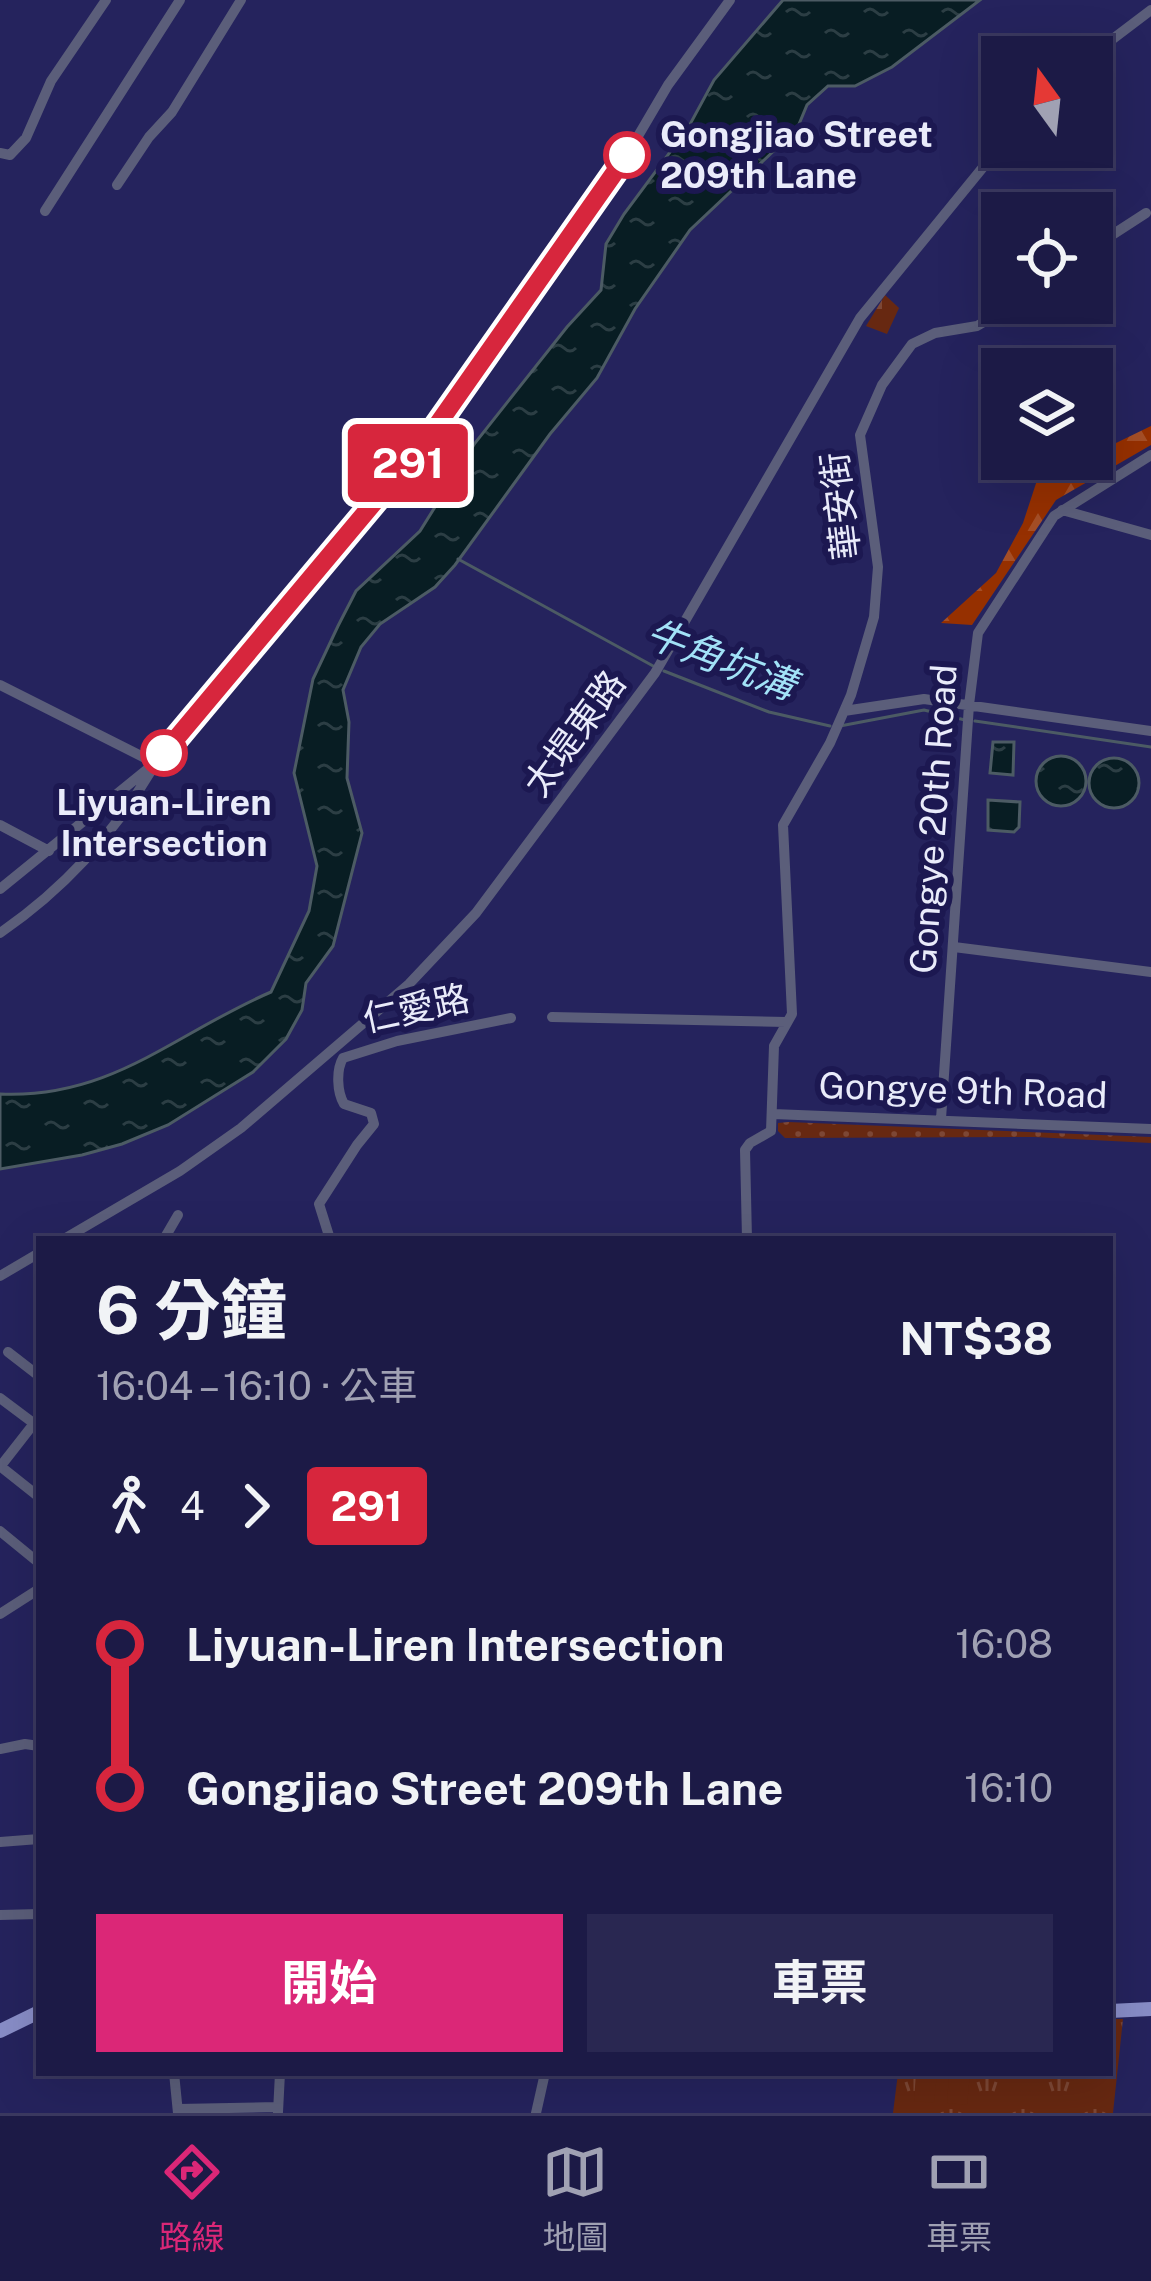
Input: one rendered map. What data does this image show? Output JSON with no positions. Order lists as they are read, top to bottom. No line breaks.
{"streets":{"street":["華安街","太堤東路","Gongye 20th Road","仁愛路","Gongye 9th Road"]},"crossings":[["華安街","Gongye 9th Road"],["Gongye 20th Road","Gongye 9th Road"]],"water":["牛角坑溝"],"places":["Gongjiao Street 209th Lane","Liyuan-Liren Intersection"],"lines":["bus line 291"],"north":"top","page":{"on_map":"291","heading":["6 分鐘","16:04 – 16:10 · 公車","NT$38"],"legs":["4","291"],"list":[{"name":"Liyuan-Liren Intersection","value":"16:08"},{"name":"Gongjiao Street 209th Lane","value":"16:10"}],"buttons":["開始","車票"],"tabs":["路線","地圖","車票"]}}
